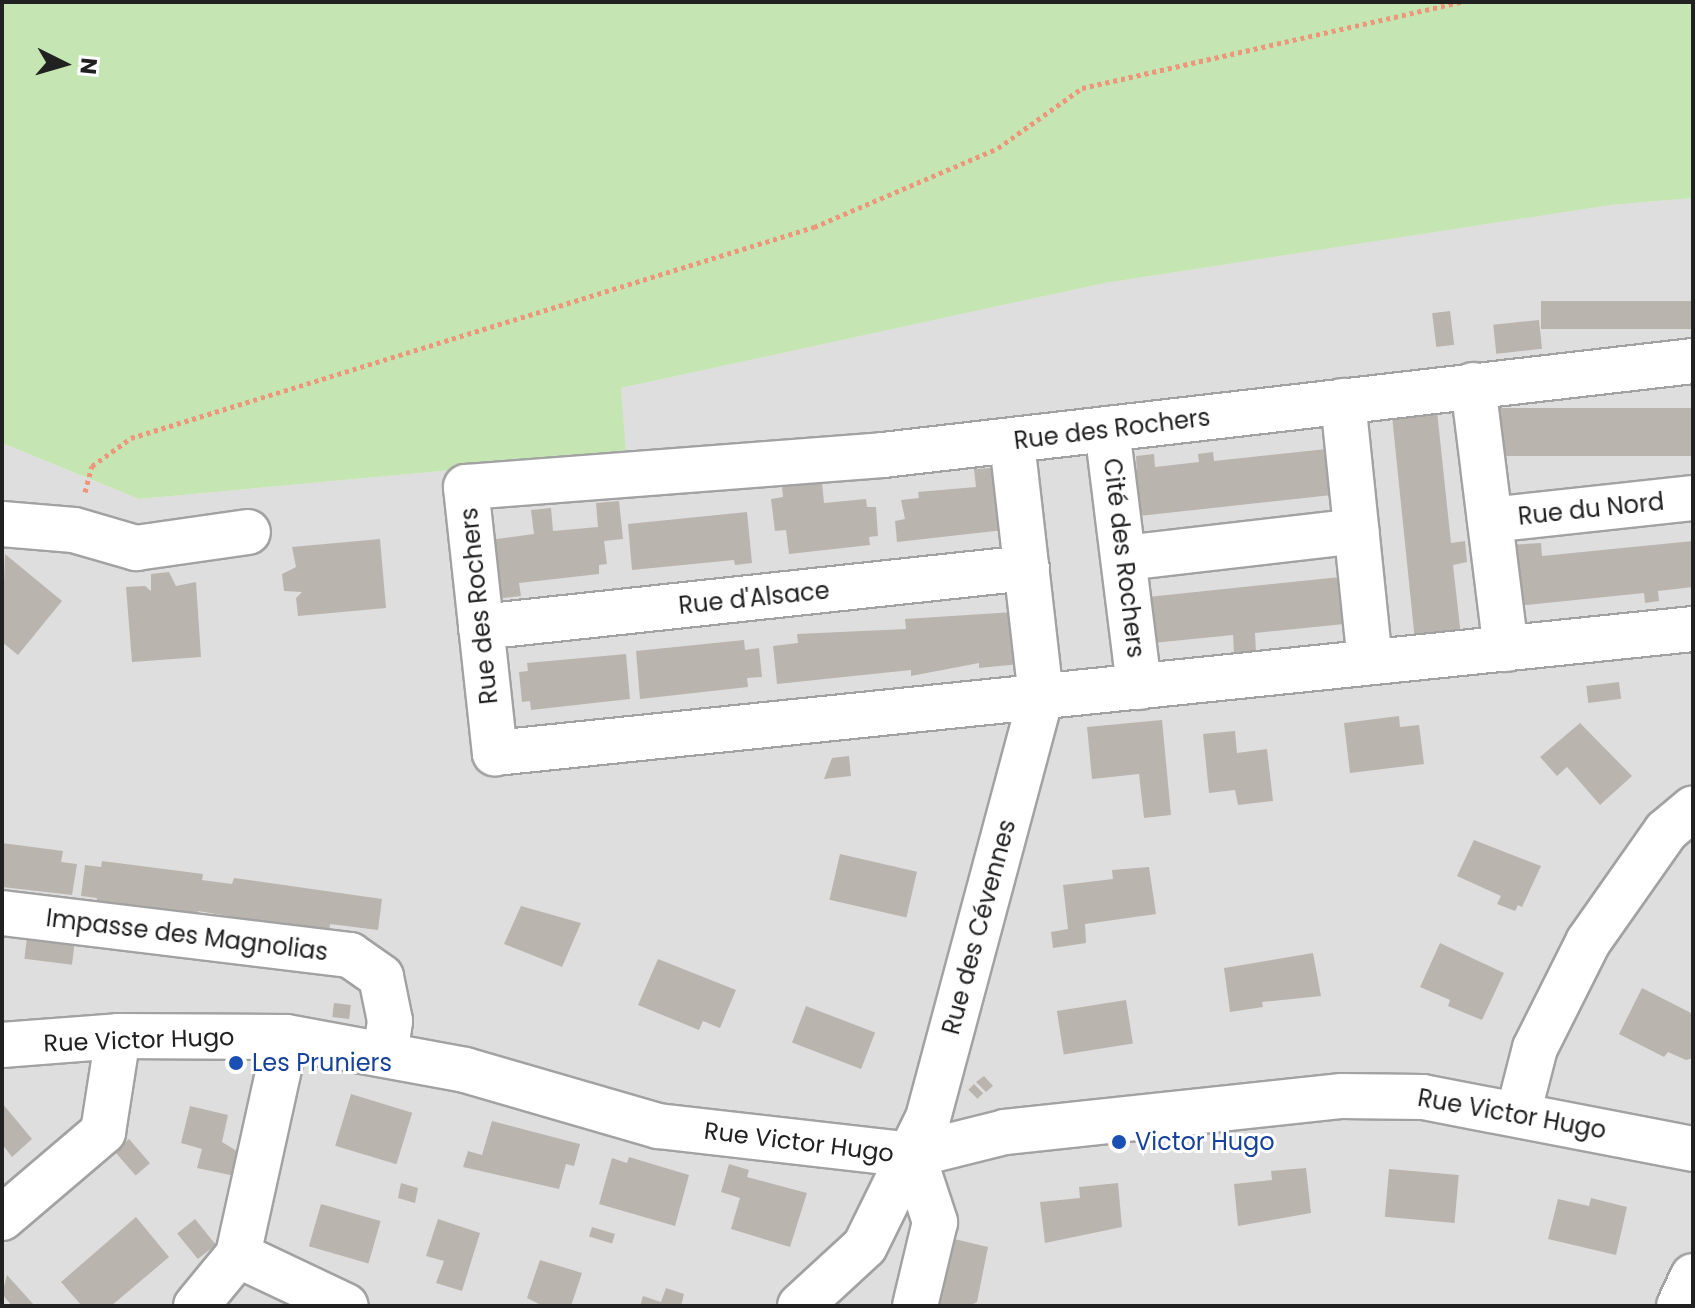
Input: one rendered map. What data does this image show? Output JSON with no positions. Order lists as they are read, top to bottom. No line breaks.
{"streets":{"street":["Rue des Rochers","Rue du Nord","Cité des Rochers","Rue d'Alsace","Rue des Cévennes","Impasse des Magnolias","Rue Victor Hugo"]},"crossings":[["Rue des Rochers","Rue du Nord"],["Rue des Rochers","Cité des Rochers"],["Rue des Rochers","Rue d'Alsace"],["Rue des Rochers","Rue des Cévennes"],["Rue des Cévennes","Rue Victor Hugo"],["Impasse des Magnolias","Rue Victor Hugo"]],"places":["Les Pruniers","Victor Hugo"],"north":"right"}
